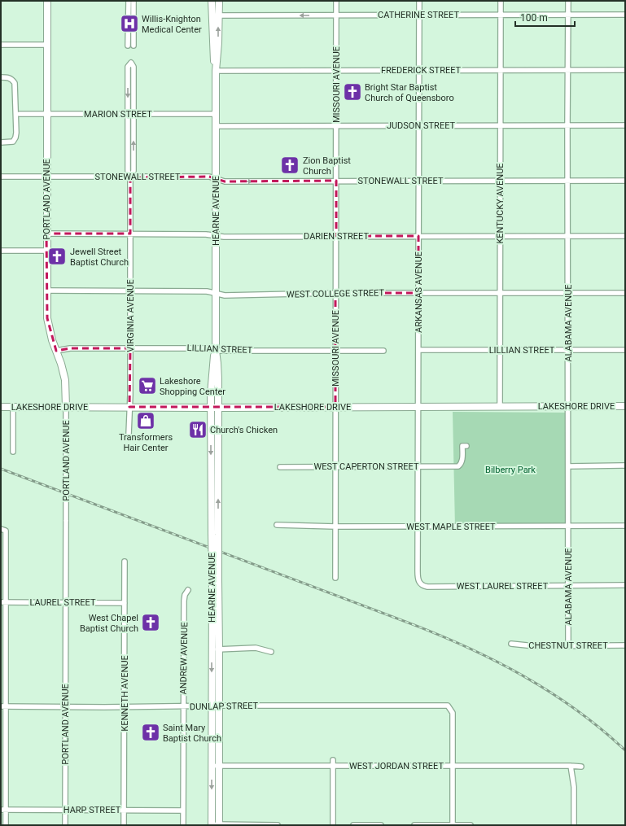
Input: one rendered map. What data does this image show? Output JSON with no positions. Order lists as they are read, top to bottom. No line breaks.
{"streets":{"main road":["PORTLAND AVENUE","HEARNE AVENUE","LAKESHORE DRIVE"],"street":["CATHERINE STREET","FREDERICK STREET","MISSOURI AVENUE","MARION STREET","JUDSON STREET","STONEWALL STREET","KENTUCKY AVENUE","DARIEN STREET","ARKANSAS AVENUE","WEST COLLEGE STREET","VIRGINIA AVENUE","ALABAMA AVENUE","LILLIAN STREET","WEST CAPERTON STREET","WEST MAPLE STREET","WEST LAUREL STREET","LAUREL STREET","CHESTNUT STREET","ANDREW AVENUE","KENNETH AVENUE","DUNLAP STREET","WEST JORDAN STREET","HARP STREET"]},"crossings":[["CATHERINE STREET","MISSOURI AVENUE"],["CATHERINE STREET","KENTUCKY AVENUE"],["CATHERINE STREET","HEARNE AVENUE"],["CATHERINE STREET","ARKANSAS AVENUE"],["CATHERINE STREET","ALABAMA AVENUE"],["FREDERICK STREET","MISSOURI AVENUE"],["FREDERICK STREET","KENTUCKY AVENUE"],["FREDERICK STREET","HEARNE AVENUE"],["FREDERICK STREET","ARKANSAS AVENUE"],["FREDERICK STREET","ALABAMA AVENUE"],["MISSOURI AVENUE","JUDSON STREET"],["MISSOURI AVENUE","STONEWALL STREET"],["MISSOURI AVENUE","DARIEN STREET"],["MISSOURI AVENUE","WEST COLLEGE STREET"],["MISSOURI AVENUE","LILLIAN STREET"],["MISSOURI AVENUE","LAKESHORE DRIVE"],["MISSOURI AVENUE","WEST CAPERTON STREET"],["MISSOURI AVENUE","WEST MAPLE STREET"],["MARION STREET","PORTLAND AVENUE"],["MARION STREET","HEARNE AVENUE"],["MARION STREET","VIRGINIA AVENUE"],["JUDSON STREET","KENTUCKY AVENUE"],["JUDSON STREET","HEARNE AVENUE"],["JUDSON STREET","ARKANSAS AVENUE"],["JUDSON STREET","ALABAMA AVENUE"],["STONEWALL STREET","PORTLAND AVENUE"],["STONEWALL STREET","KENTUCKY AVENUE"],["STONEWALL STREET","HEARNE AVENUE"],["STONEWALL STREET","ARKANSAS AVENUE"],["STONEWALL STREET","VIRGINIA AVENUE"],["STONEWALL STREET","ALABAMA AVENUE"],["PORTLAND AVENUE","DARIEN STREET"],["PORTLAND AVENUE","WEST COLLEGE STREET"],["PORTLAND AVENUE","LILLIAN STREET"],["PORTLAND AVENUE","LAKESHORE DRIVE"],["PORTLAND AVENUE","LAUREL STREET"],["PORTLAND AVENUE","DUNLAP STREET"],["PORTLAND AVENUE","HARP STREET"],["KENTUCKY AVENUE","DARIEN STREET"],["KENTUCKY AVENUE","WEST COLLEGE STREET"],["KENTUCKY AVENUE","LILLIAN STREET"],["KENTUCKY AVENUE","LAKESHORE DRIVE"],["HEARNE AVENUE","DARIEN STREET"],["HEARNE AVENUE","WEST COLLEGE STREET"],["HEARNE AVENUE","LILLIAN STREET"],["HEARNE AVENUE","LAKESHORE DRIVE"],["HEARNE AVENUE","DUNLAP STREET"],["HEARNE AVENUE","WEST JORDAN STREET"],["DARIEN STREET","ARKANSAS AVENUE"],["DARIEN STREET","VIRGINIA AVENUE"],["DARIEN STREET","ALABAMA AVENUE"],["ARKANSAS AVENUE","WEST COLLEGE STREET"],["ARKANSAS AVENUE","LILLIAN STREET"],["ARKANSAS AVENUE","LAKESHORE DRIVE"],["ARKANSAS AVENUE","WEST CAPERTON STREET"],["ARKANSAS AVENUE","WEST MAPLE STREET"],["ARKANSAS AVENUE","WEST LAUREL STREET"],["WEST COLLEGE STREET","VIRGINIA AVENUE"],["WEST COLLEGE STREET","ALABAMA AVENUE"],["VIRGINIA AVENUE","LILLIAN STREET"],["VIRGINIA AVENUE","LAKESHORE DRIVE"],["ALABAMA AVENUE","LILLIAN STREET"],["ALABAMA AVENUE","LAKESHORE DRIVE"],["ALABAMA AVENUE","WEST MAPLE STREET"],["ALABAMA AVENUE","WEST LAUREL STREET"],["ALABAMA AVENUE","CHESTNUT STREET"],["LAUREL STREET","KENNETH AVENUE"],["ANDREW AVENUE","DUNLAP STREET"],["ANDREW AVENUE","HARP STREET"],["KENNETH AVENUE","DUNLAP STREET"],["KENNETH AVENUE","HARP STREET"],["DUNLAP STREET","WEST JORDAN STREET"]],"parks":["Bilberry Park"],"places":{"hospital":["Willis-Knighton Medical Center"],"church":["Bright Star Baptist Church of Queensboro","Zion Baptist Church","Jewell Street Baptist Church","West Chapel Baptist Church","Saint Mary Baptist Church"],"supermarket":["Lakeshore Shopping Center"],"shop":["Transformers Hair Center"],"restaurant":["Church's Chicken"]},"scale_bar":"100 m"}
